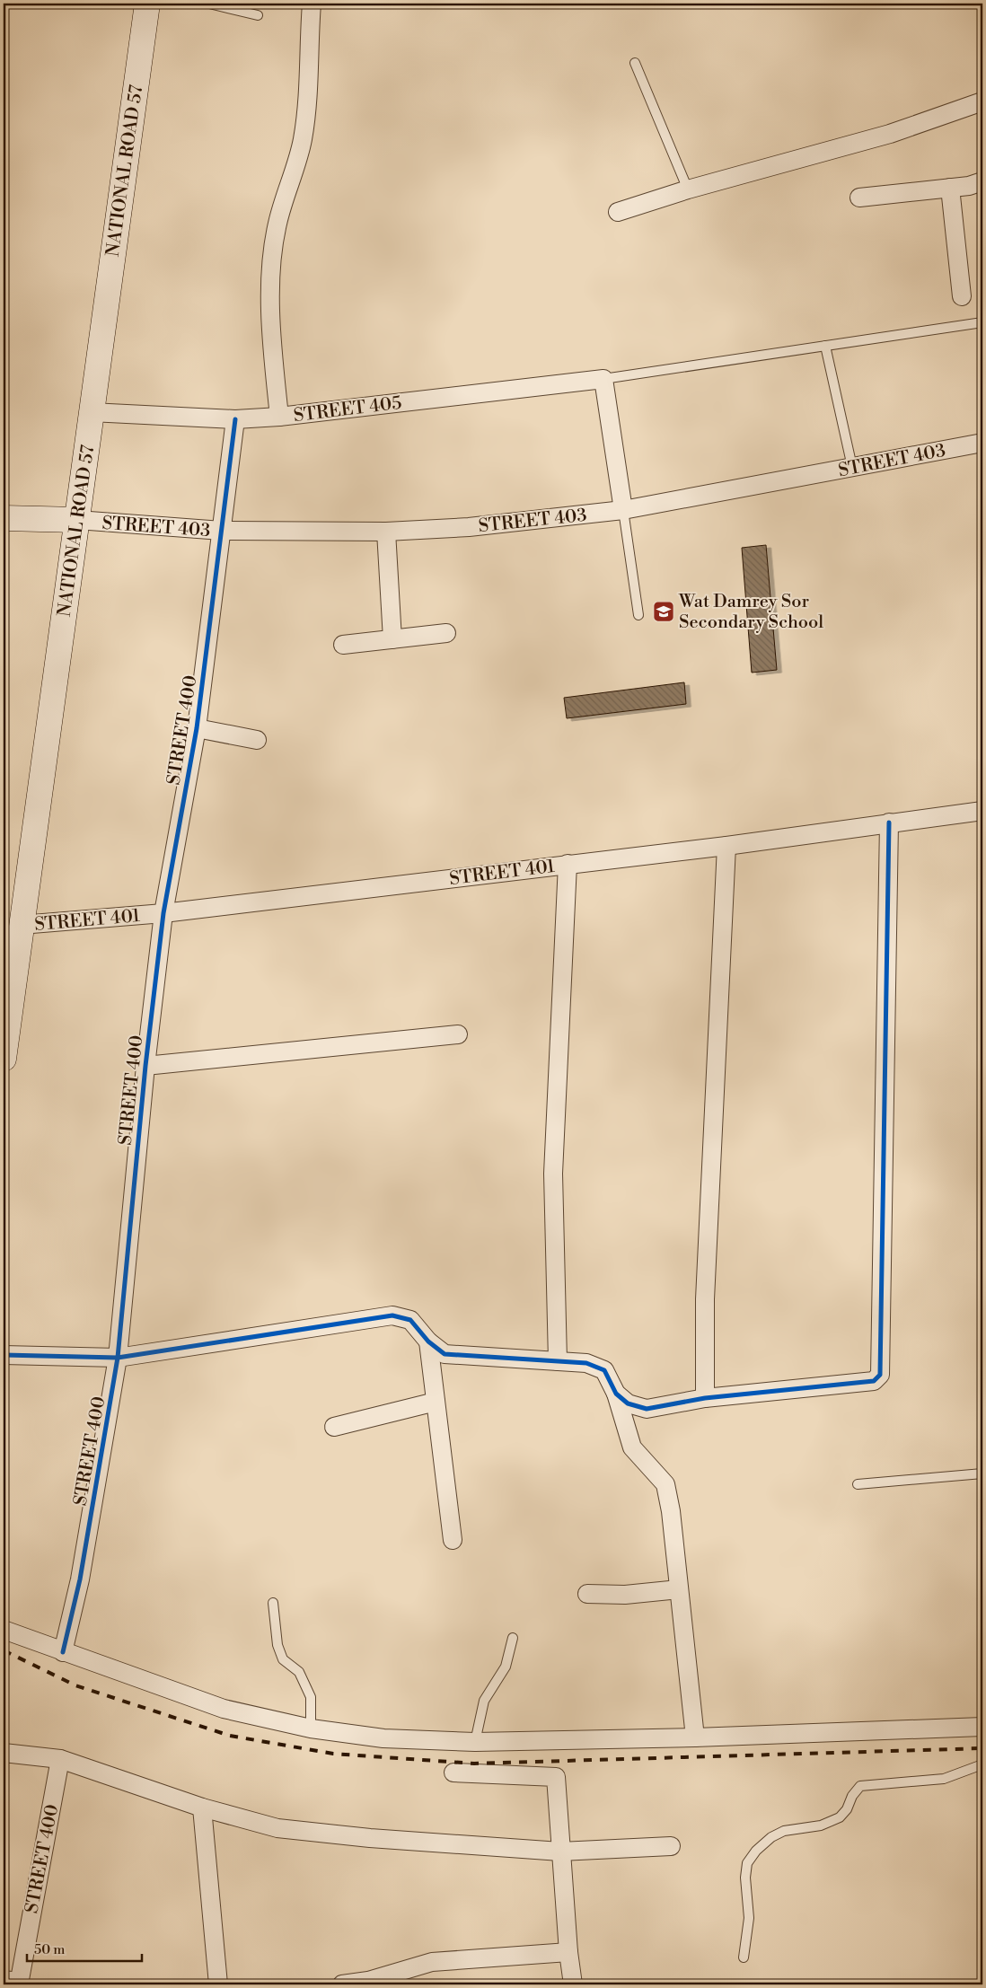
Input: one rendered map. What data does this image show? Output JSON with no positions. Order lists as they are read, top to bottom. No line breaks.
{"streets":{"main road":["NATIONAL ROAD 57"],"street":["STREET 405","STREET 403","STREET 400","STREET 401"]},"crossings":[["NATIONAL ROAD 57","STREET 405"],["NATIONAL ROAD 57","STREET 403"],["NATIONAL ROAD 57","STREET 401"],["STREET 405","STREET 400"],["STREET 403","STREET 400"],["STREET 400","STREET 401"]],"places":{"school or university":["Wat Damrey Sor Secondary School"]},"scale_bar":"50 m"}
